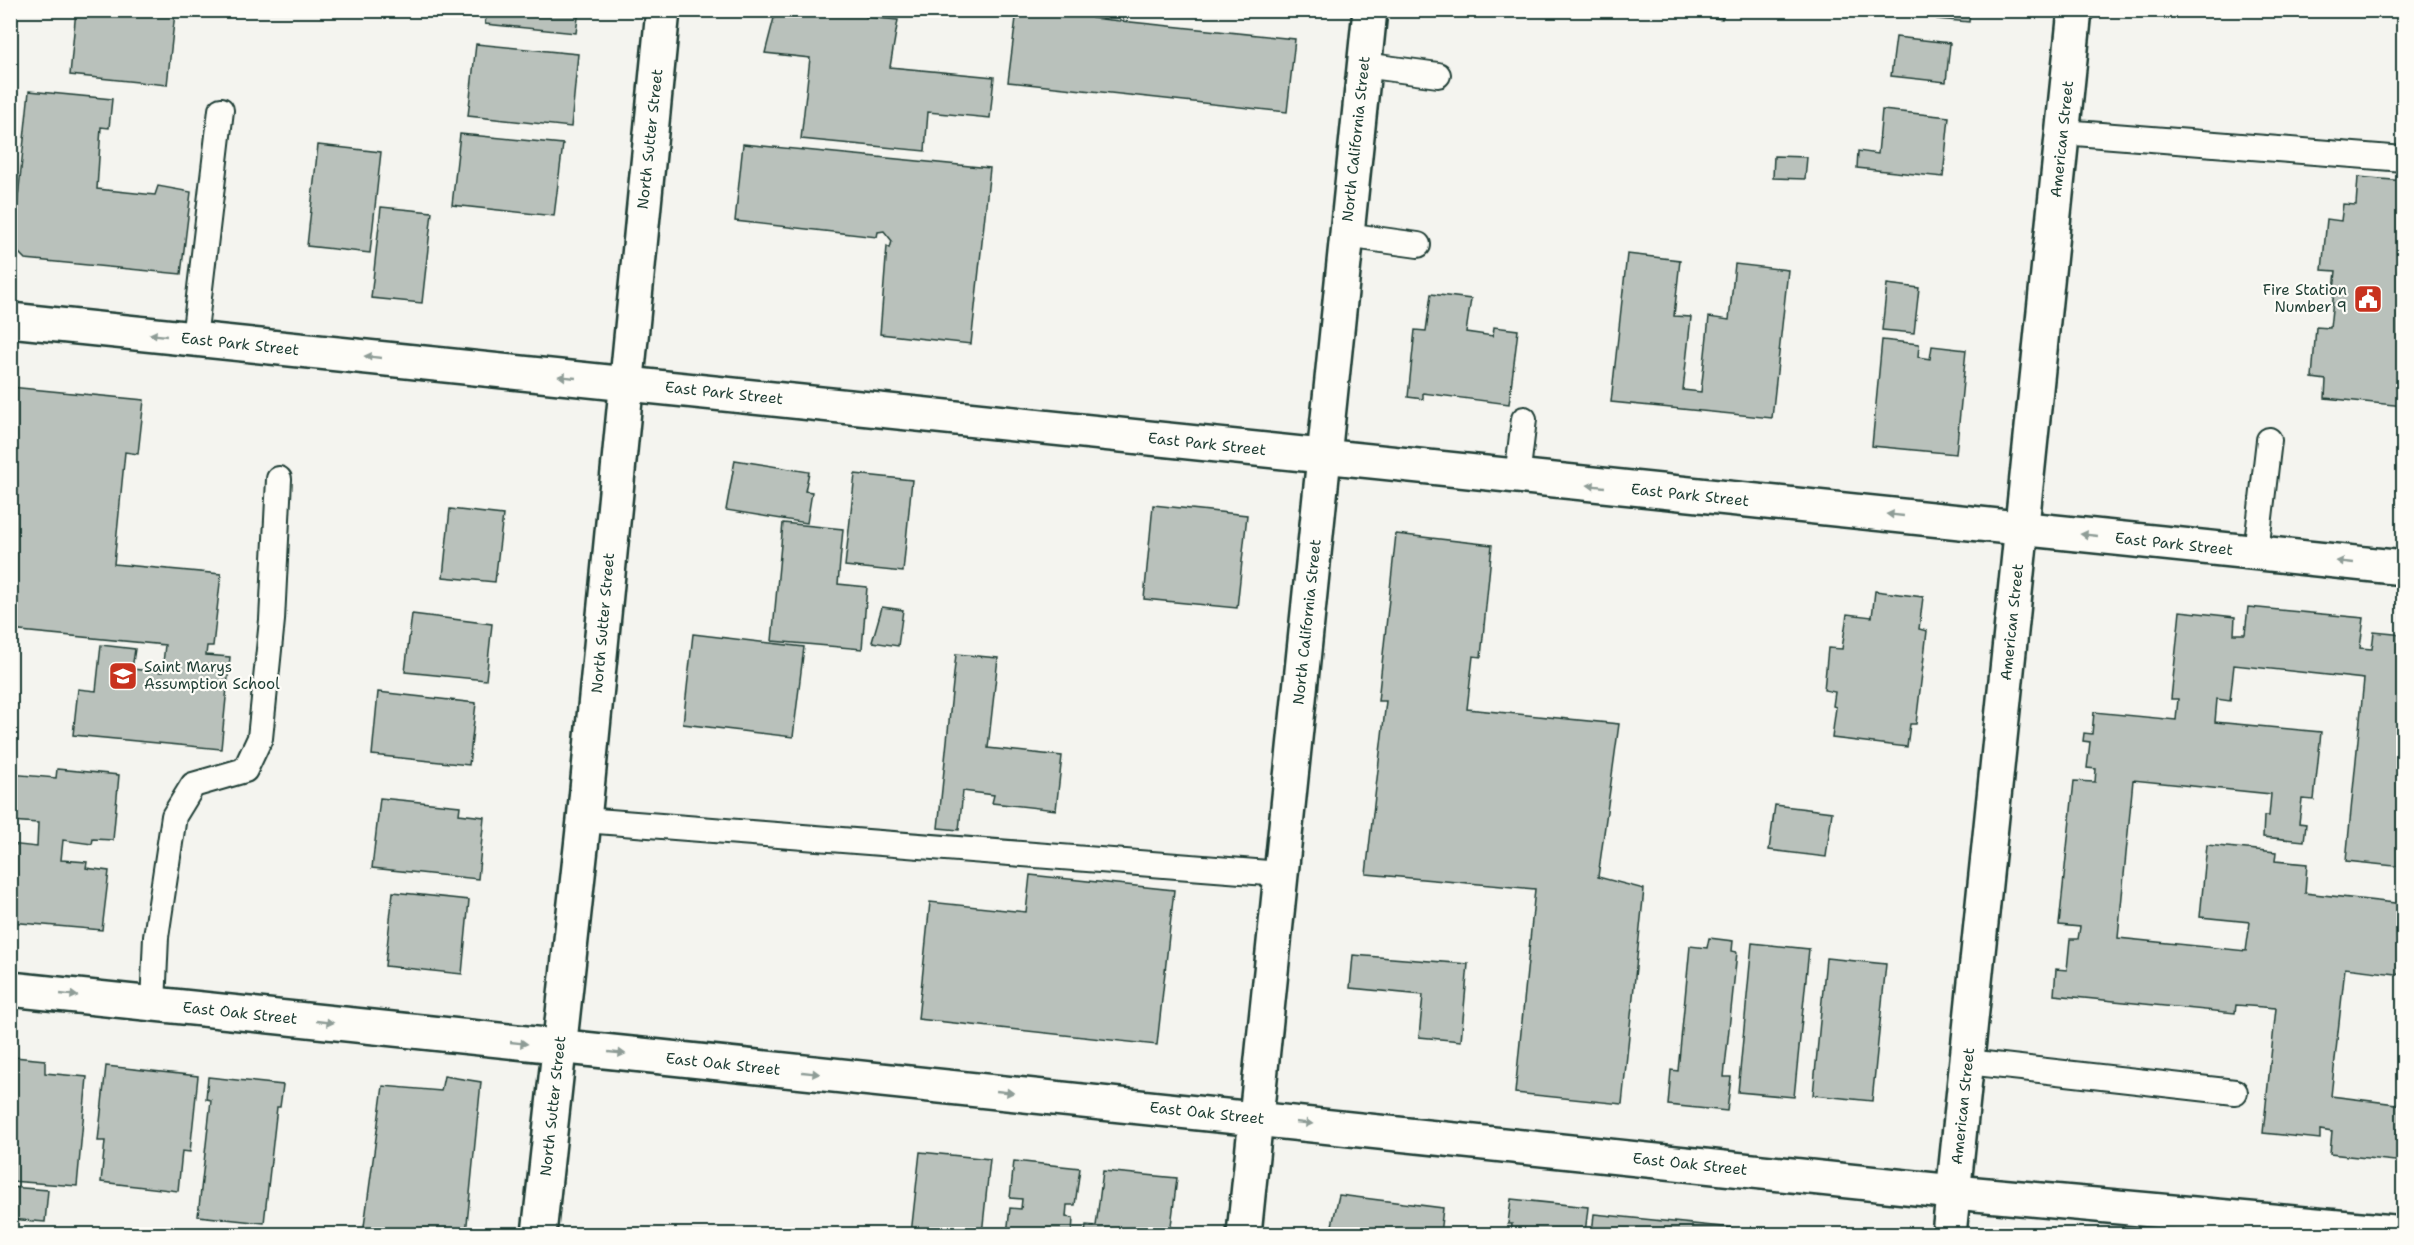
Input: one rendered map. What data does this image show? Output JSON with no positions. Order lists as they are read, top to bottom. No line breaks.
{"streets":{"street":["North Sutter Street","North California Street","American Street","East Park Street","East Oak Street"]},"crossings":[["North Sutter Street","East Park Street"],["North Sutter Street","East Oak Street"],["North California Street","East Park Street"],["North California Street","East Oak Street"],["American Street","East Park Street"],["American Street","East Oak Street"]],"one_way":["East Park Street","East Oak Street"],"places":{"public building":["Fire Station Number 9"],"school or university":["Saint Marys Assumption School"]}}
